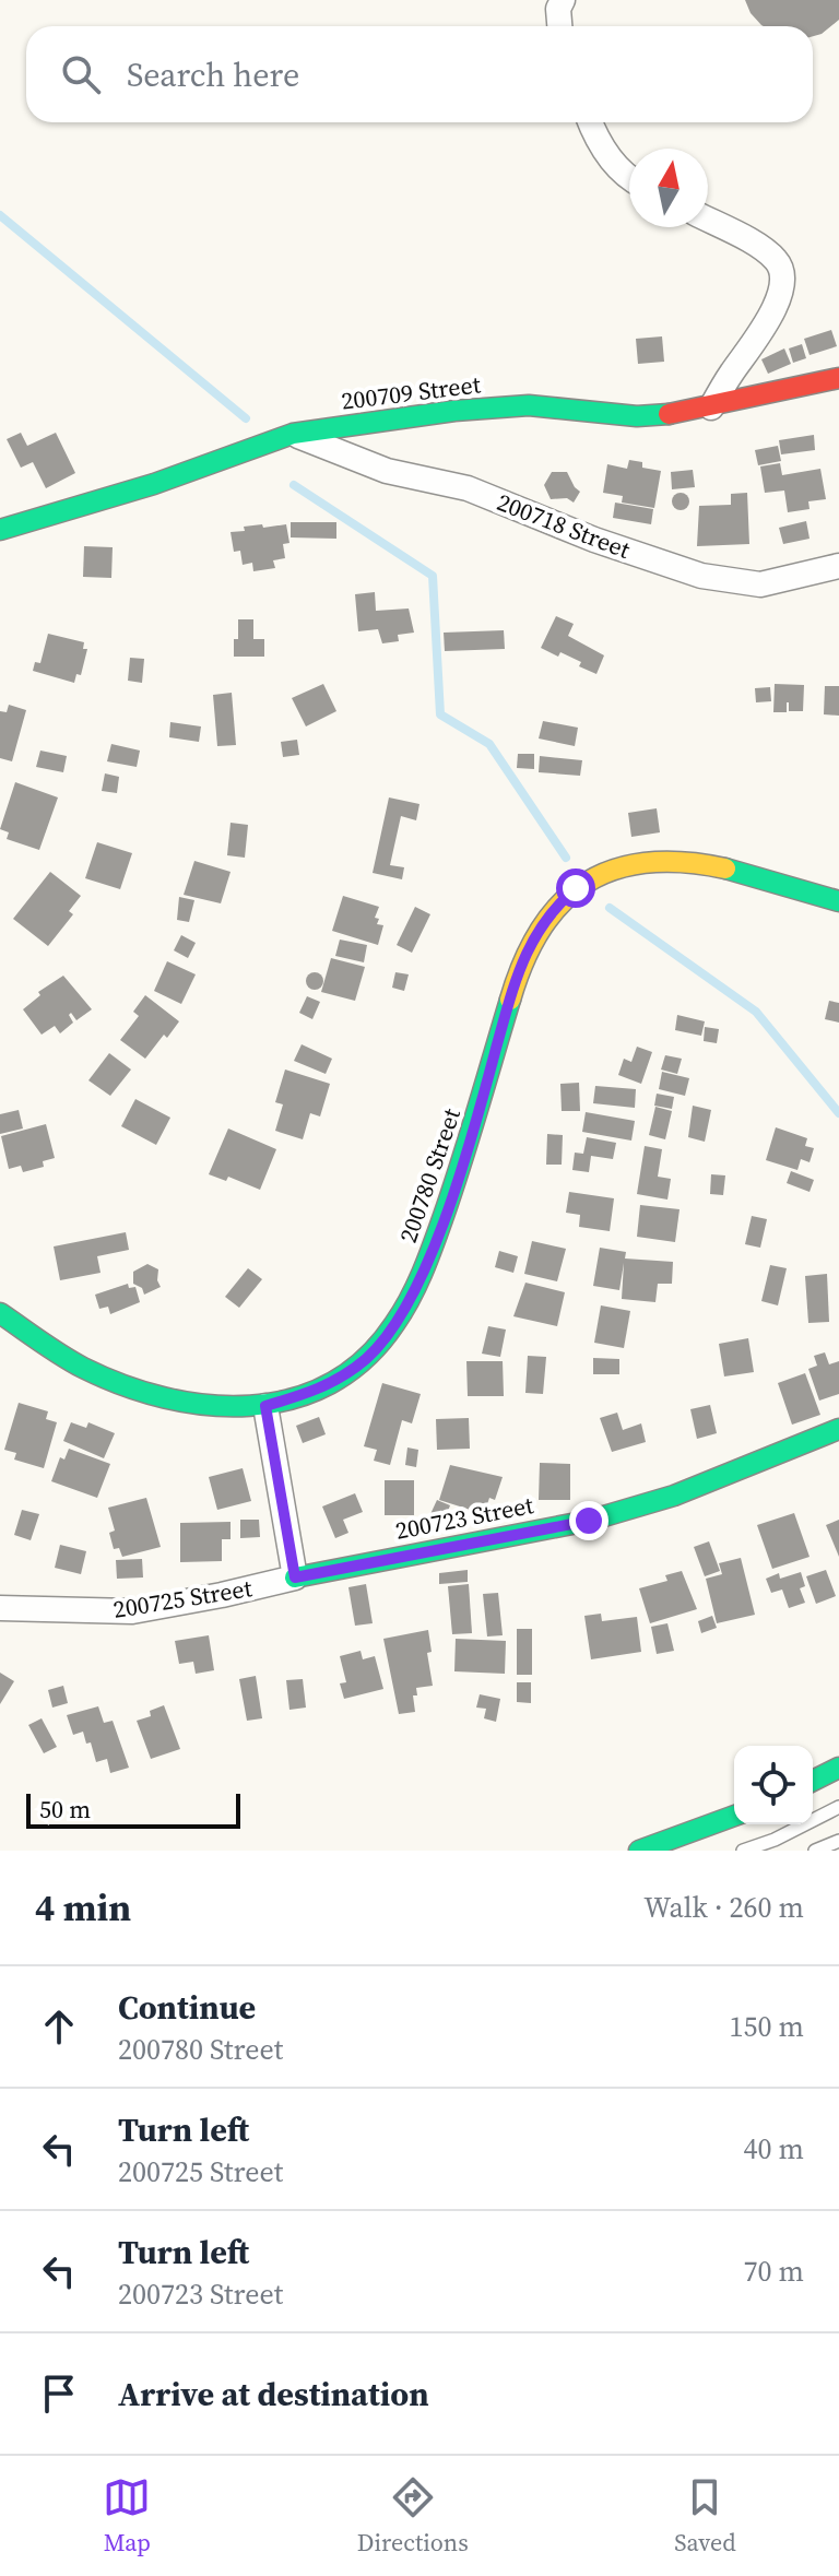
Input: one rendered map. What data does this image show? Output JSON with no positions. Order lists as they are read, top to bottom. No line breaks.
{"streets":{"street":["200709 Street","200718 Street","200780 Street","200723 Street","200725 Street"]},"crossings":[["200709 Street","200718 Street"],["200723 Street","200725 Street"]],"scale_bar":"50 m","north":"top","page":{"search":"Search here","scale":"50 m","heading":["4 min","Walk · 260 m"],"list":[["Continue","200780 Street","150 m"],["Turn left","200725 Street","40 m"],["Turn left","200723 Street","70 m"],"Arrive at destination"],"nav":["Map","Directions","Saved"]}}
